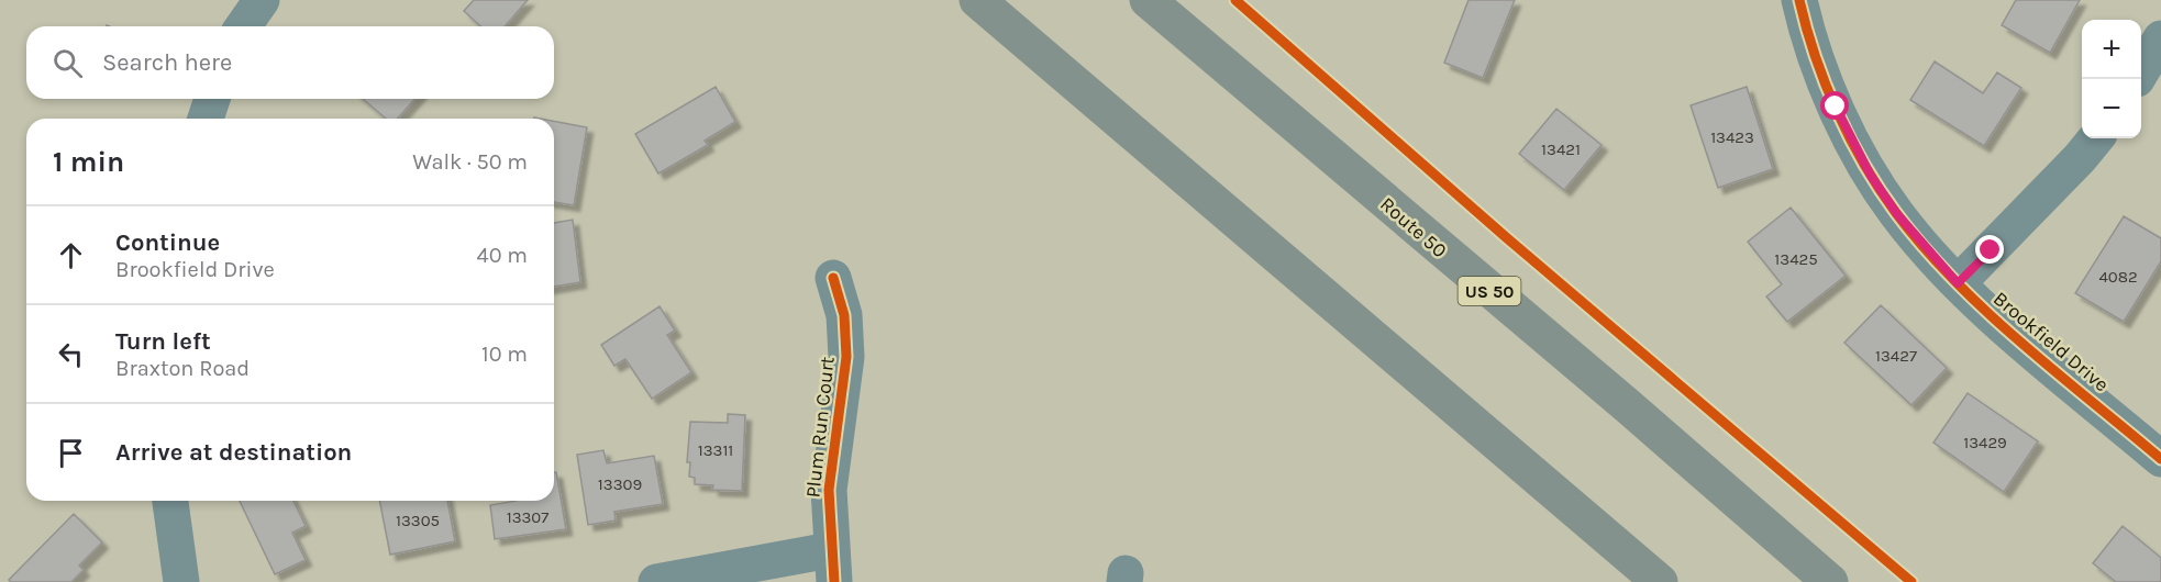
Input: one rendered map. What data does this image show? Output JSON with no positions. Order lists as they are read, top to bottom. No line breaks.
{"streets":{"highway":["Route 50","US 50"],"street":["Brookfield Drive","Plum Run Court"]},"house_numbers":["13423","13421","13425","4082","13427","13429","13311","13309","13307","13305"],"page":{"map_buttons":["+","−"],"search":"Search here","heading":["1 min","Walk · 50 m"],"list":[["Continue","Brookfield Drive","40 m"],["Turn left","Braxton Road","10 m"],"Arrive at destination"]}}
